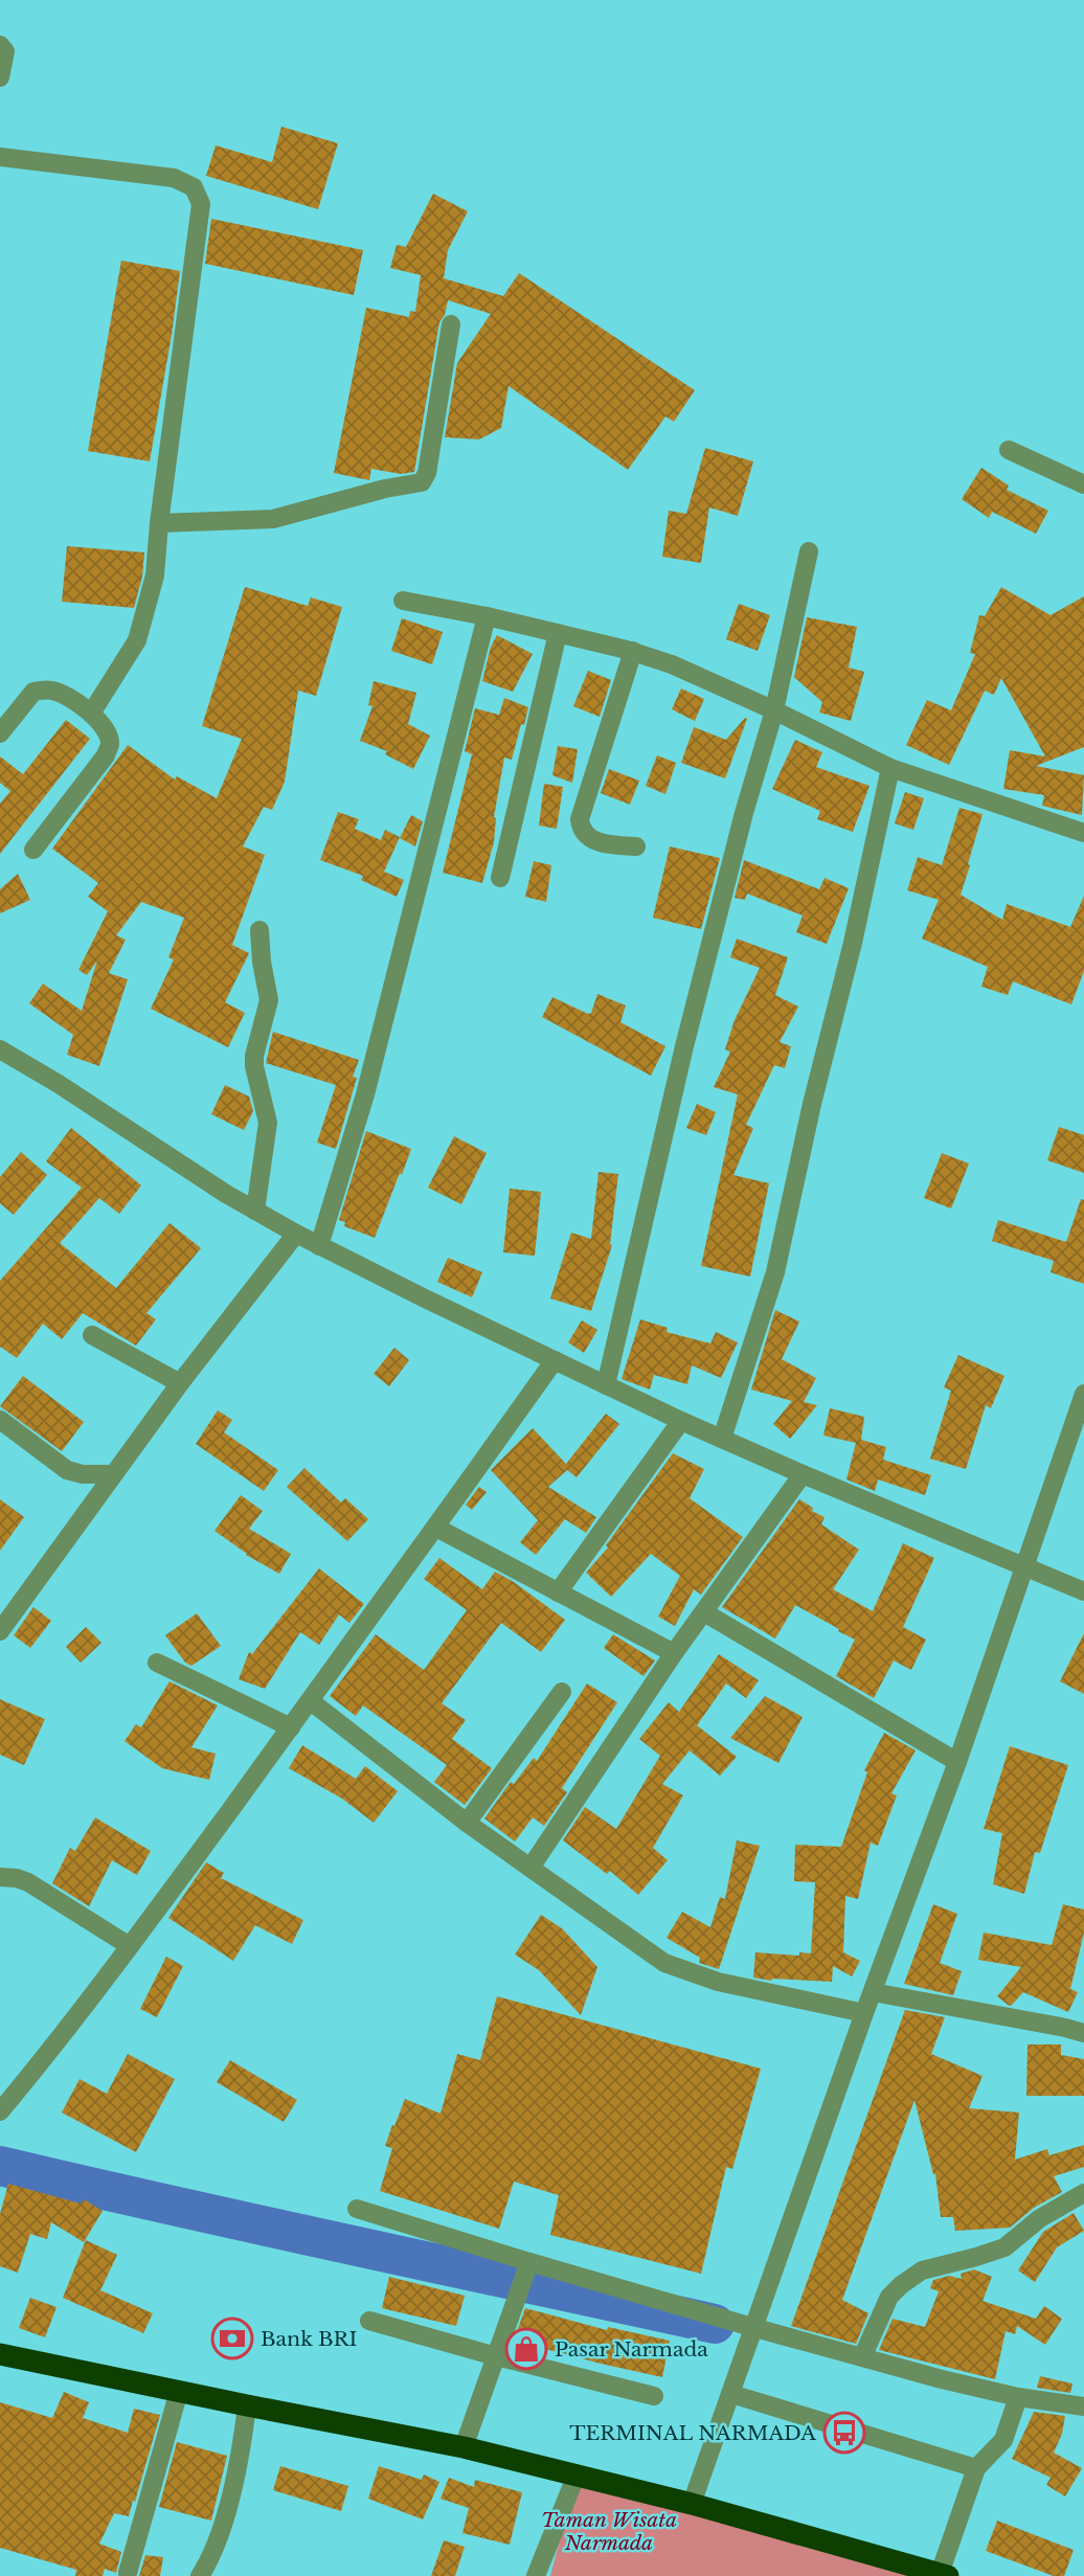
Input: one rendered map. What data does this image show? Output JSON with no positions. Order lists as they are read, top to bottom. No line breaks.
{"parks":["Taman Wisata Narmada"],"places":{"bank":["Bank BRI"],"shop":["Pasar Narmada"],"bus stop":["TERMINAL NARMADA"]}}
